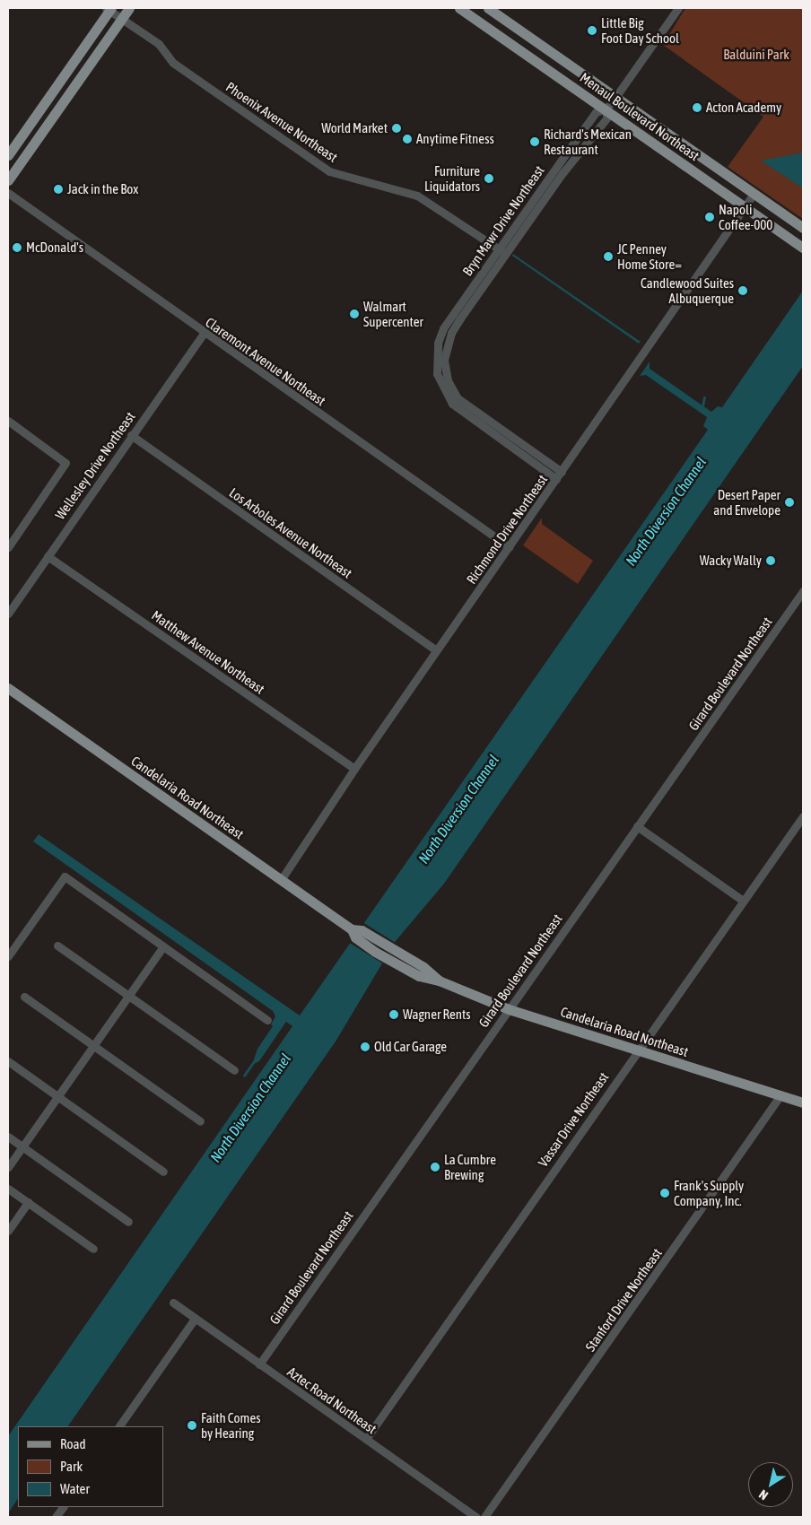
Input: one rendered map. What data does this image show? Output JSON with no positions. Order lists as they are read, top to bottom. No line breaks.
{"streets":{"main road":["Menaul Boulevard Northeast","Candelaria Road Northeast"],"street":["Phoenix Avenue Northeast","Bryn Mawr Drive Northeast","Claremont Avenue Northeast","Wellesley Drive Northeast","Richmond Drive Northeast","Los Arboles Avenue Northeast","Matthew Avenue Northeast","Girard Boulevard Northeast","Vassar Drive Northeast","Stanford Drive Northeast","Aztec Road Northeast"]},"crossings":[["Menaul Boulevard Northeast","Bryn Mawr Drive Northeast"],["Menaul Boulevard Northeast","Richmond Drive Northeast"],["Phoenix Avenue Northeast","Bryn Mawr Drive Northeast"],["Bryn Mawr Drive Northeast","Richmond Drive Northeast"],["Claremont Avenue Northeast","Wellesley Drive Northeast"],["Claremont Avenue Northeast","Richmond Drive Northeast"],["Wellesley Drive Northeast","Los Arboles Avenue Northeast"],["Wellesley Drive Northeast","Matthew Avenue Northeast"],["Richmond Drive Northeast","Los Arboles Avenue Northeast"],["Richmond Drive Northeast","Matthew Avenue Northeast"],["Richmond Drive Northeast","Candelaria Road Northeast"],["Girard Boulevard Northeast","Candelaria Road Northeast"],["Girard Boulevard Northeast","Aztec Road Northeast"],["Candelaria Road Northeast","Vassar Drive Northeast"],["Candelaria Road Northeast","Stanford Drive Northeast"],["Vassar Drive Northeast","Aztec Road Northeast"]],"water":["North Diversion Channel"],"parks":["Balduini Park"],"places":["Little Big Foot Day School","Acton Academy","World Market","Anytime Fitness","Richard's Mexican Restaurant","Furniture Liquidators","Jack in the Box","Napoli Coffee-000","McDonald's","JC Penney Home Store=","Candlewood Suites Albuquerque","Walmart Supercenter","Desert Paper and Envelope","Wacky Wally","Wagner Rents","Old Car Garage","La Cumbre Brewing","Frank's Supply Company, Inc.","Faith Comes by Hearing"],"legend":["Road","Park","Water"],"north":"bottom left"}
